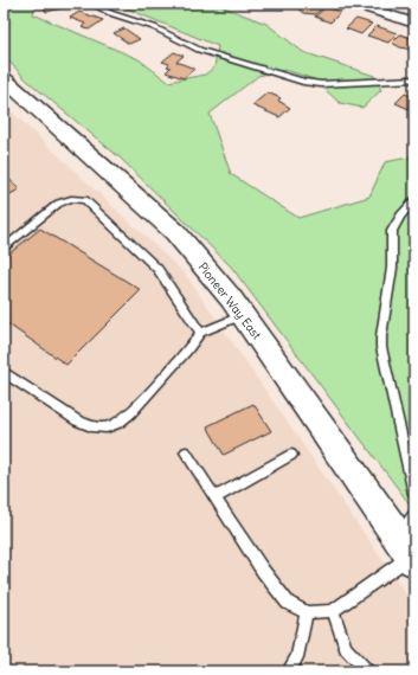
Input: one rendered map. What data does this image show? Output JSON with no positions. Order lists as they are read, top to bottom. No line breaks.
{"streets":{"street":["Pioneer Way East"]}}
